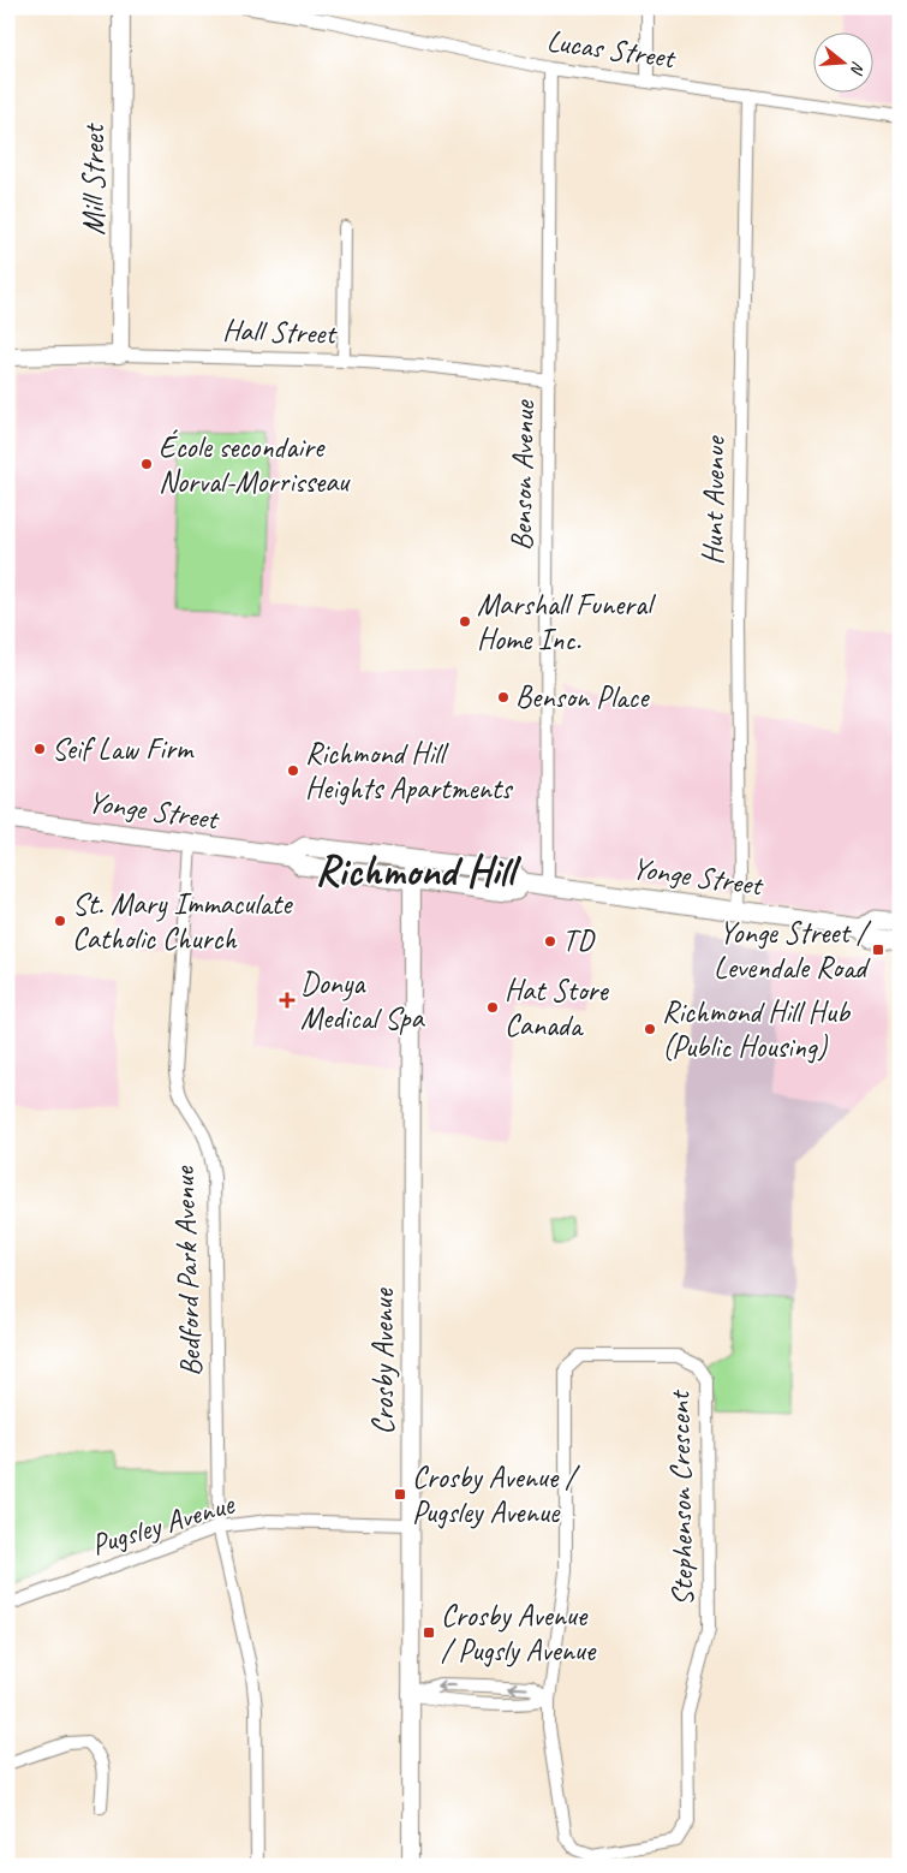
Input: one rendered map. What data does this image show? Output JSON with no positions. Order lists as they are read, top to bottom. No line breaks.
{"streets":{"main road":["Yonge Street"],"street":["Lucas Street","Mill Street","Hall Street","Benson Avenue","Hunt Avenue","Bedford Park Avenue","Crosby Avenue","Stephenson Crescent","Pugsley Avenue"]},"crossings":[["Lucas Street","Benson Avenue"],["Lucas Street","Hunt Avenue"],["Mill Street","Hall Street"],["Hall Street","Benson Avenue"],["Benson Avenue","Yonge Street"],["Hunt Avenue","Yonge Street"],["Yonge Street","Bedford Park Avenue"],["Yonge Street","Crosby Avenue"],["Bedford Park Avenue","Pugsley Avenue"],["Crosby Avenue","Pugsley Avenue"]],"districts":["Richmond Hill"],"places":{"other":["École secondaire Norval-Morrisseau","Marshall Funeral Home Inc.","Benson Place","Seif Law Firm","Richmond Hill Heights Apartments","St. Mary Immaculate Catholic Church","TD","Hat Store Canada","Richmond Hill Hub (Public Housing)"],"transit":["Yonge Street / Levendale Road","Crosby Avenue / Pugsley Avenue","Crosby Avenue / Pugsly Avenue"],"health":["Donya Medical Spa"]},"north":"right"}
